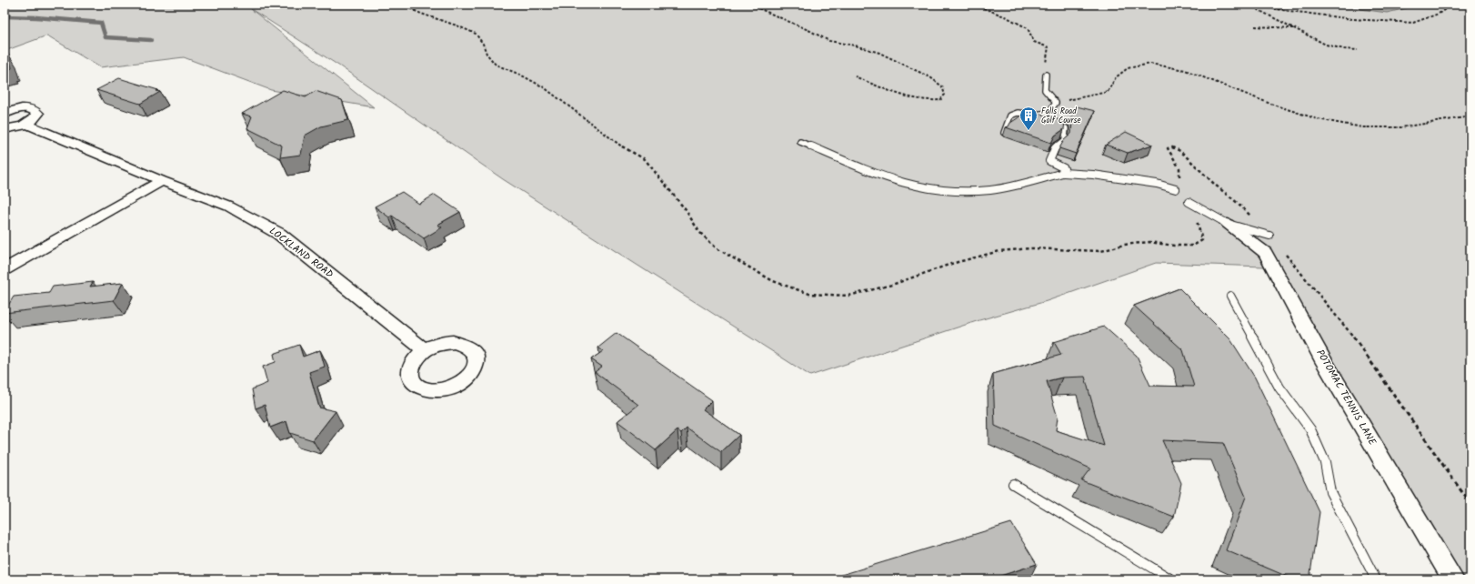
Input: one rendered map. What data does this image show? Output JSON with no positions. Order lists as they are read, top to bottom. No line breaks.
{"streets":{"street":["LOCKLAND ROAD","POTOMAC TENNIS LANE"]},"places":{"building":["Falls Road Golf Course"]}}
